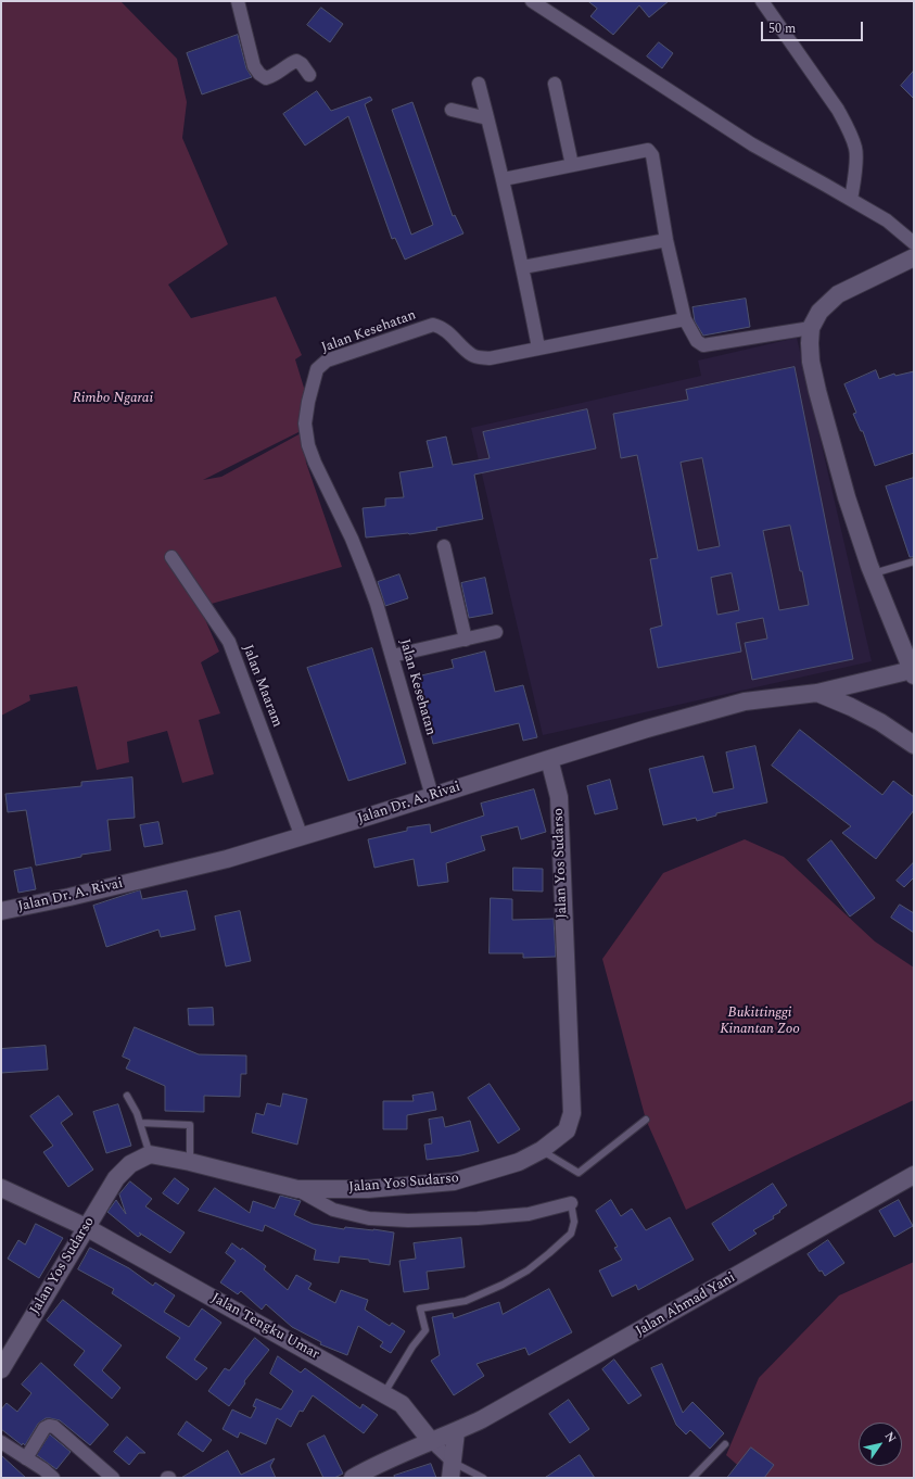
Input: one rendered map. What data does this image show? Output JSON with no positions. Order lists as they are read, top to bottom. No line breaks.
{"streets":{"main road":["Jalan Dr. A. Rivai","Jalan Yos Sudarso","Jalan Ahmad Yani","Jalan Tengku Umar"],"street":["Jalan Kesehatan","Jalan Maaram"]},"crossings":[["Jalan Kesehatan","Jalan Dr. A. Rivai"],["Jalan Maaram","Jalan Dr. A. Rivai"],["Jalan Dr. A. Rivai","Jalan Yos Sudarso"],["Jalan Yos Sudarso","Jalan Tengku Umar"],["Jalan Ahmad Yani","Jalan Tengku Umar"]],"parks":["Rimbo Ngarai","Bukittinggi Kinantan Zoo"],"scale_bar":"50 m","north":"top right"}
